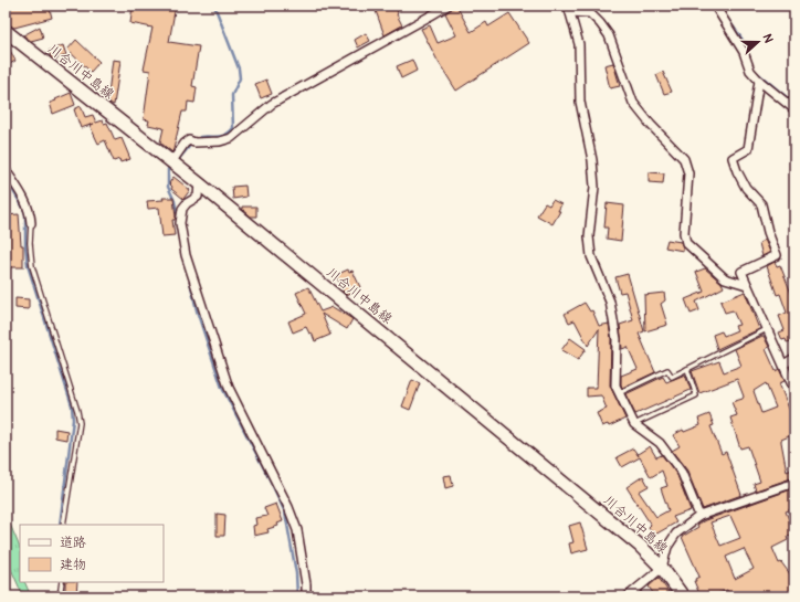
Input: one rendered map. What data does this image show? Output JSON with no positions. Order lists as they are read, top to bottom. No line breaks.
{"streets":{"main road":["川合川中島線"]},"legend":["道路","建物"],"north":"right"}
